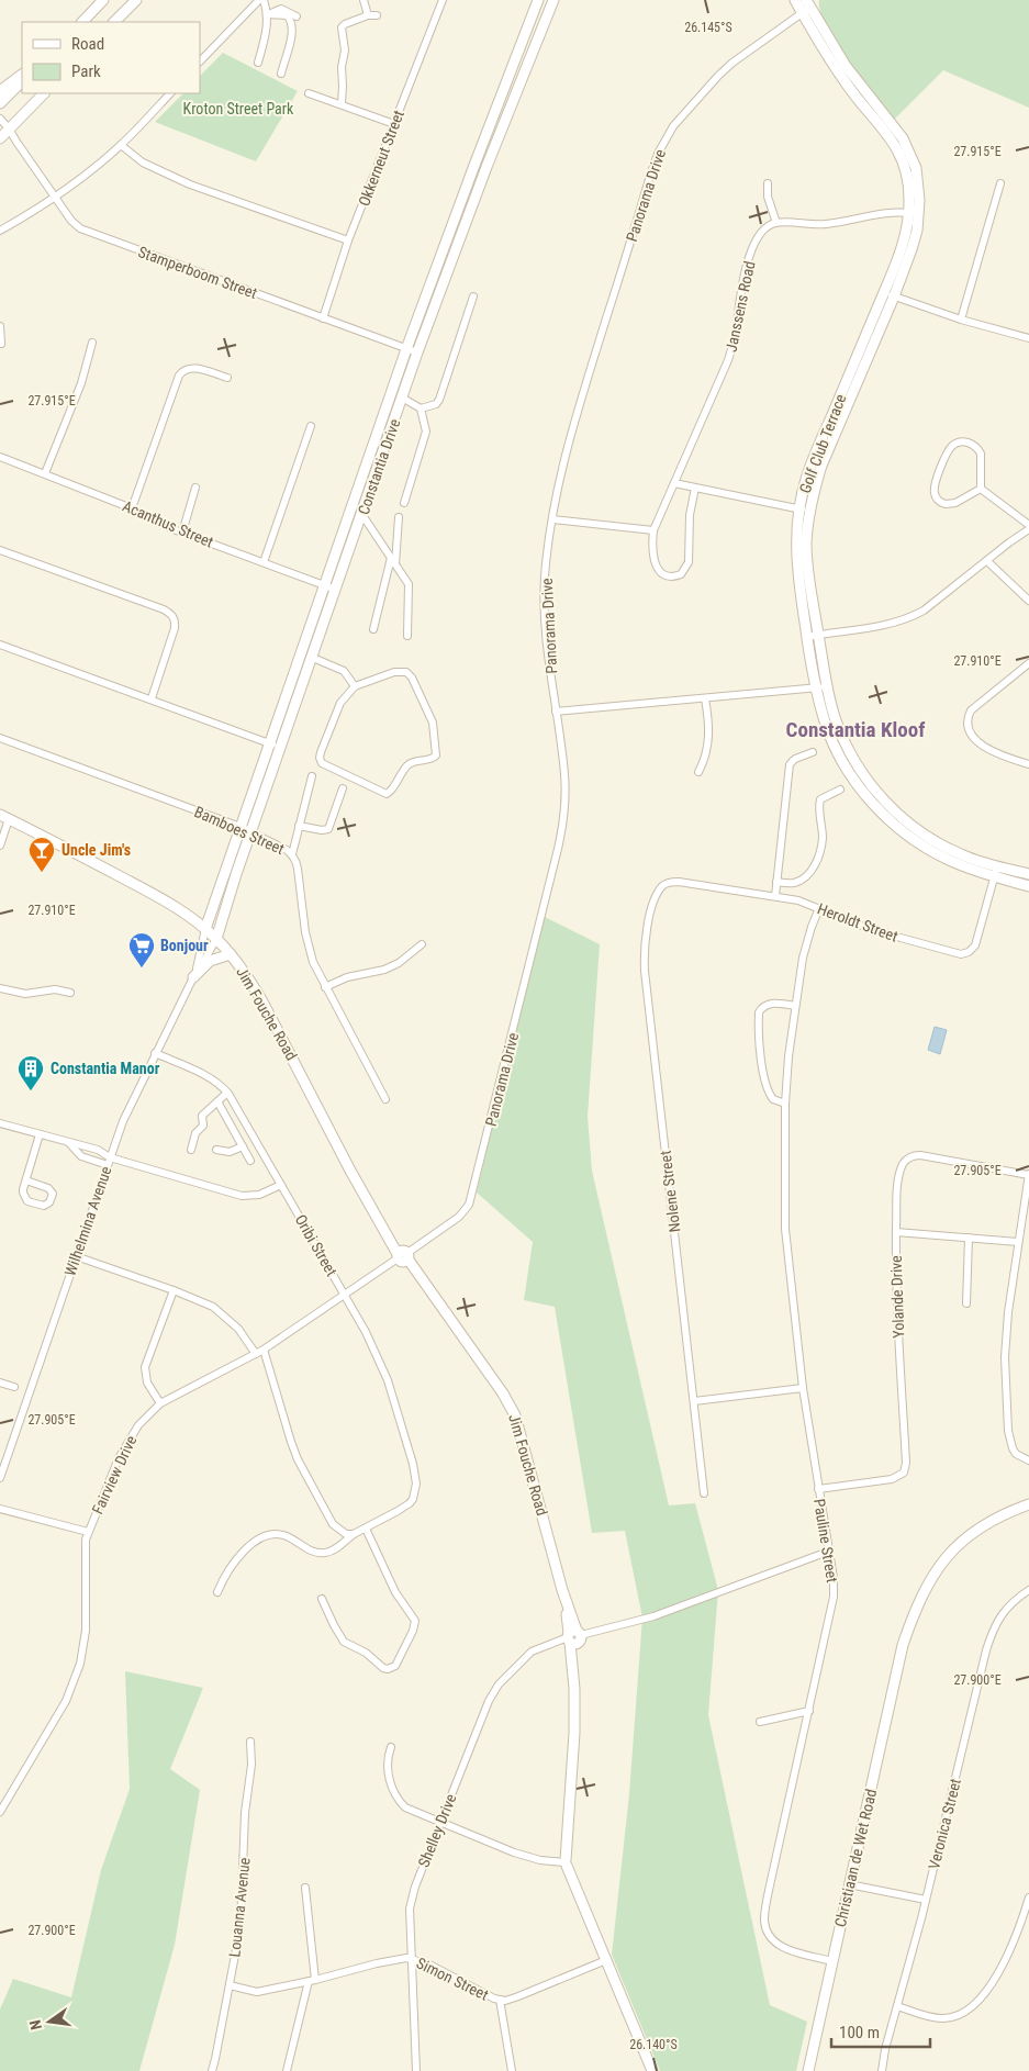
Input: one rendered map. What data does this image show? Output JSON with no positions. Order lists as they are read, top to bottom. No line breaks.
{"streets":{"street":["Okkerneut Street","Panorama Drive","Stamperboom Street","Janssens Road","Golf Club Terrace","Constantia Drive","Acanthus Street","Bamboes Street","Heroldt Street","Jim Fouche Road","Nolene Street","Wilhelmina Avenue","Oribi Street","Yolande Drive","Fairview Drive","Pauline Street","Veronica Street","Shelley Drive","Christiaan de Wet Road","Louanna Avenue","Simon Street"]},"crossings":[["Okkerneut Street","Stamperboom Street"],["Panorama Drive","Golf Club Terrace"],["Panorama Drive","Jim Fouche Road"],["Panorama Drive","Fairview Drive"],["Stamperboom Street","Constantia Drive"],["Golf Club Terrace","Heroldt Street"],["Constantia Drive","Acanthus Street"],["Constantia Drive","Bamboes Street"],["Constantia Drive","Jim Fouche Road"],["Constantia Drive","Wilhelmina Avenue"],["Heroldt Street","Nolene Street"],["Heroldt Street","Pauline Street"],["Jim Fouche Road","Wilhelmina Avenue"],["Jim Fouche Road","Fairview Drive"],["Jim Fouche Road","Shelley Drive"],["Jim Fouche Road","Simon Street"],["Wilhelmina Avenue","Oribi Street"],["Oribi Street","Fairview Drive"],["Yolande Drive","Pauline Street"],["Pauline Street","Shelley Drive"],["Pauline Street","Christiaan de Wet Road"],["Shelley Drive","Simon Street"],["Louanna Avenue","Simon Street"]],"districts":["Constantia Kloof"],"parks":["Kroton Street Park"],"places":{"bar":["Uncle Jim's"],"supermarket":["Bonjour"],"building":["Constantia Manor"]},"legend":["Road","Park"],"scale_bar":"100 m","north":"left","coordinates":["26.145°S","27.915°E","27.910°E","27.905°E","27.900°E","26.140°S"]}
